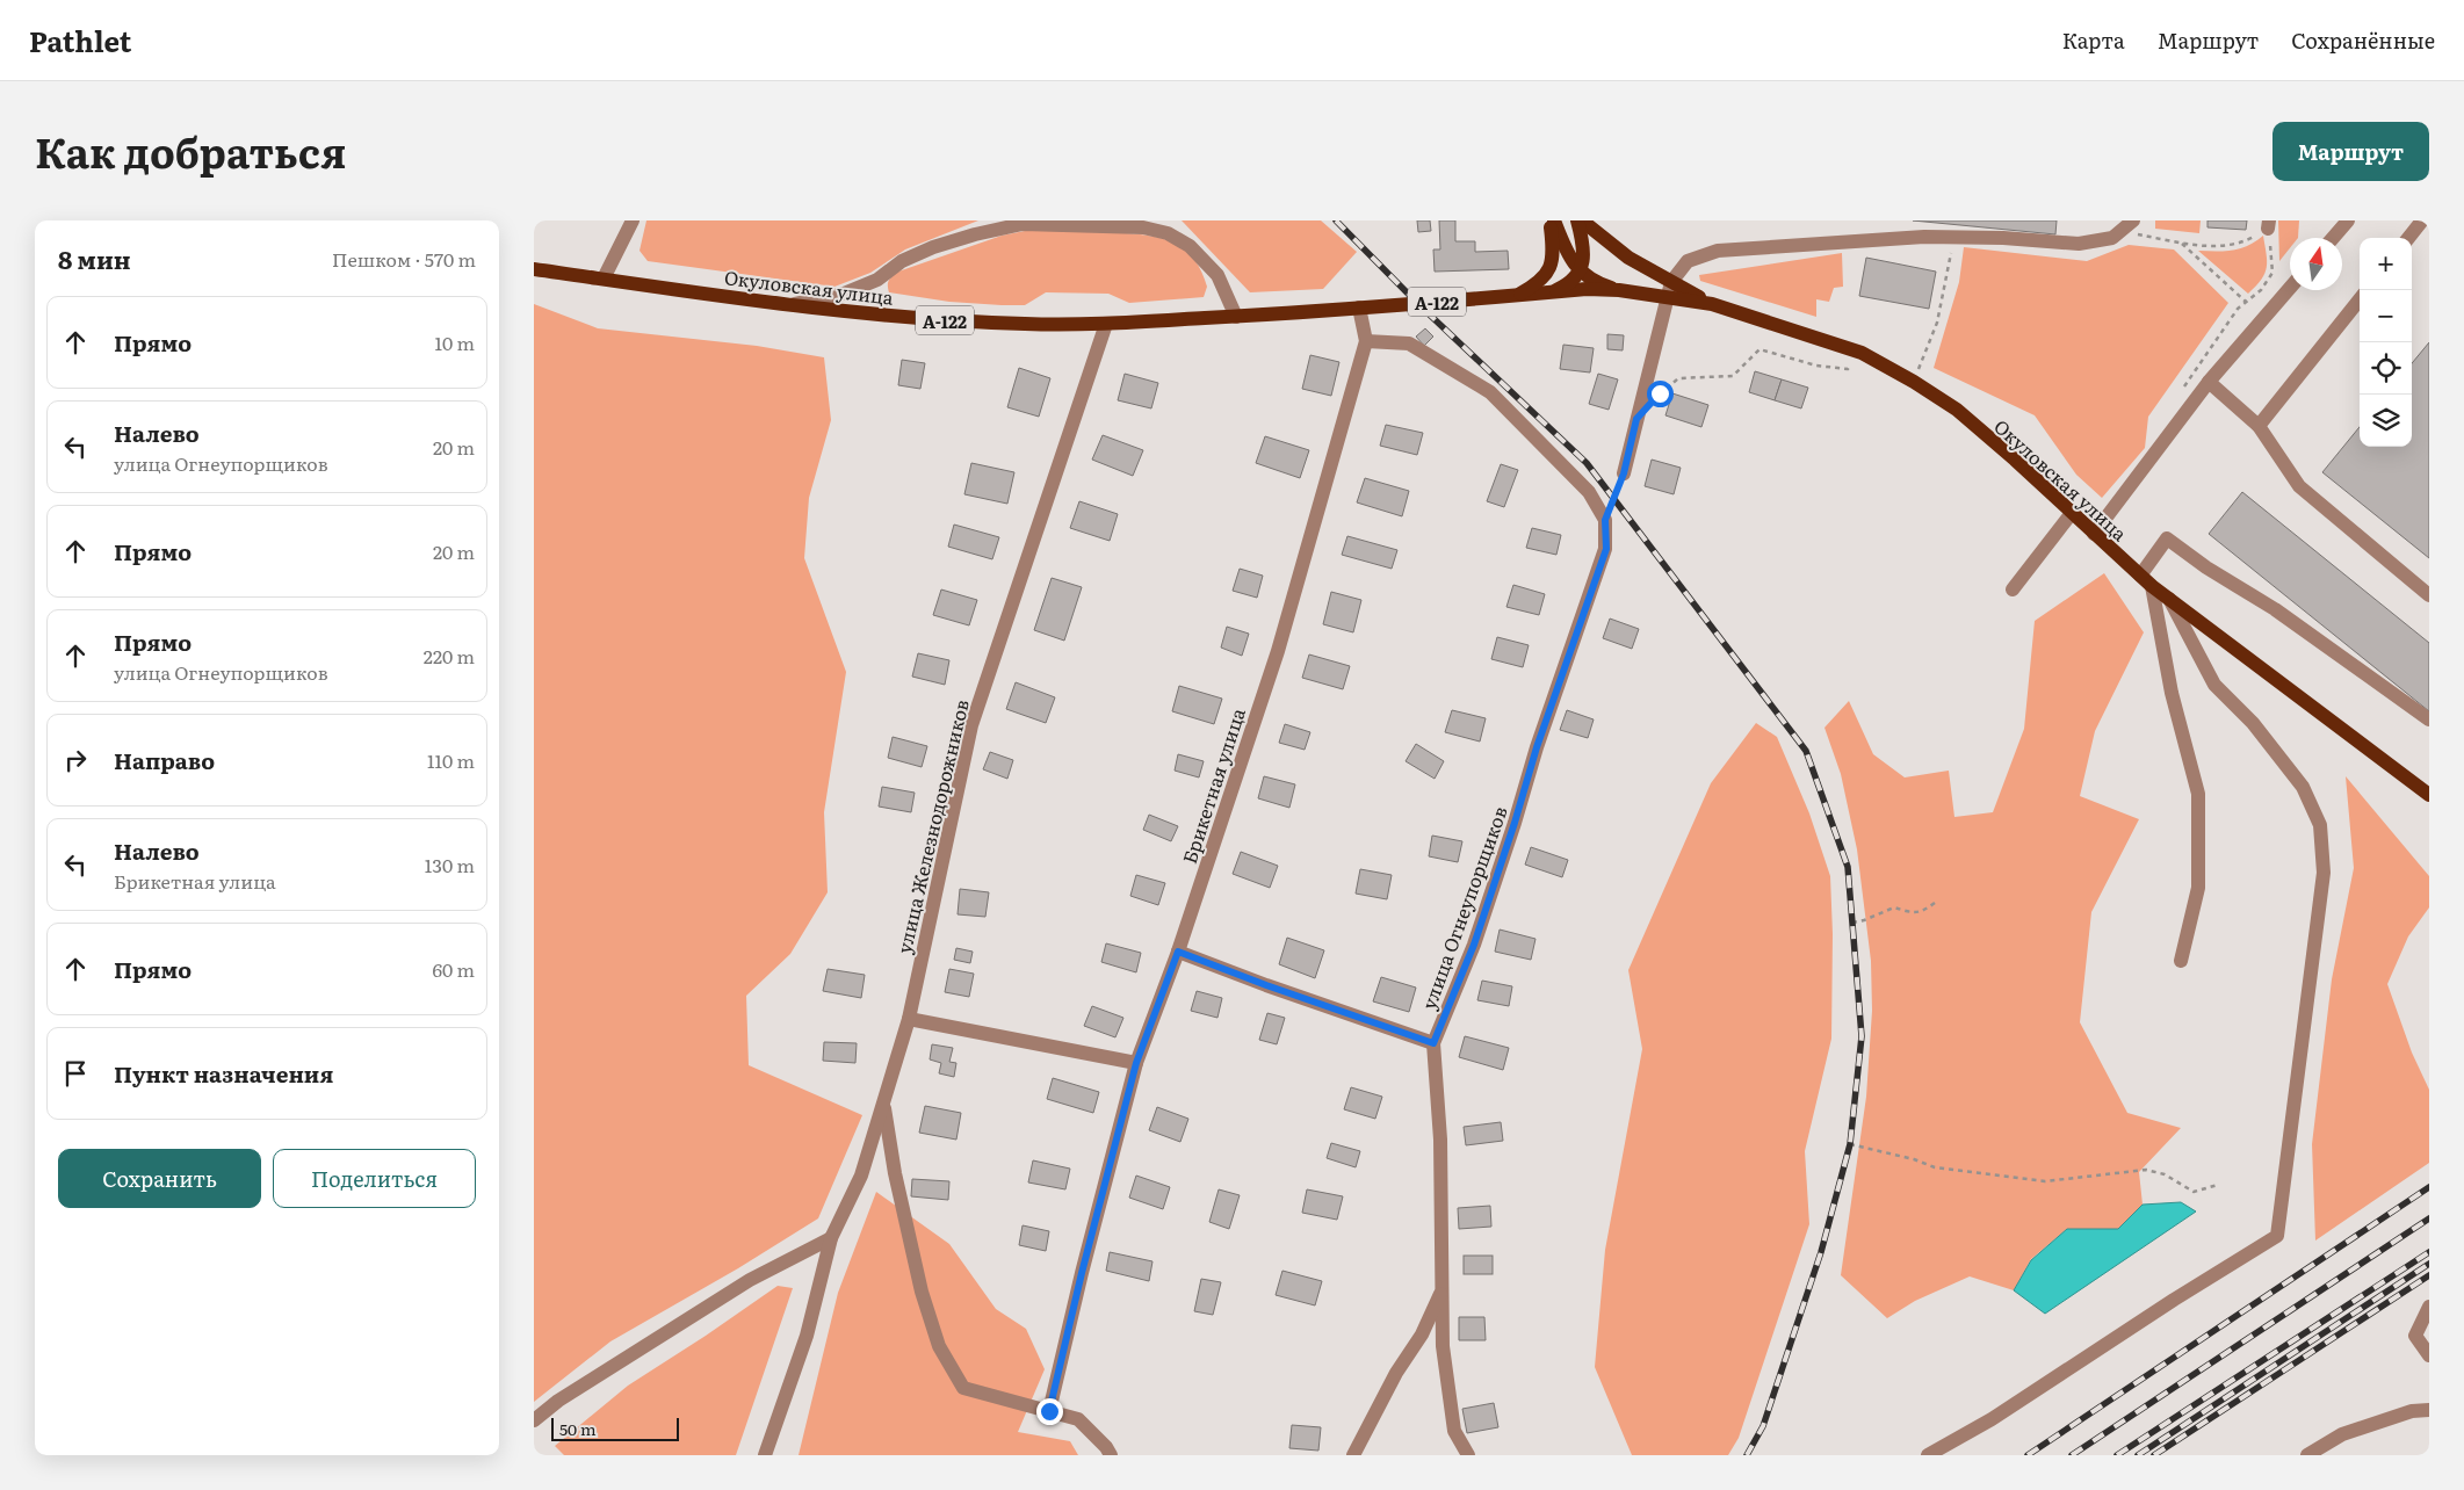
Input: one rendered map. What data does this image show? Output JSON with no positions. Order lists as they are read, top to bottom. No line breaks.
{"streets":{"main road":["Окуловская улица","А-122"],"street":["Брикетная улица","улица Железнодорожников","улица Огнеупорщиков"]},"crossings":[["Окуловская улица","А-122"],["Окуловская улица","Брикетная улица"],["Окуловская улица","улица Железнодорожников"],["А-122","Брикетная улица"]],"scale_bar":"50 m","north":"top","page":{"header":"Pathlet","nav":["Карта","Маршрут","Сохранённые"],"title":"Как добраться","buttons":["Маршрут",["Сохранить","Поделиться"]],"heading":["8 мин","Пешком · 570 m"],"map_buttons":["+","−"],"list":[["Прямо","10 m"],["Налево","улица Огнеупорщиков","20 m"],["Прямо","20 m"],["Прямо","улица Огнеупорщиков","220 m"],["Направо","110 m"],["Налево","Брикетная улица","130 m"],["Прямо","60 m"],"Пункт назначения"],"scale":"50 m"}}
